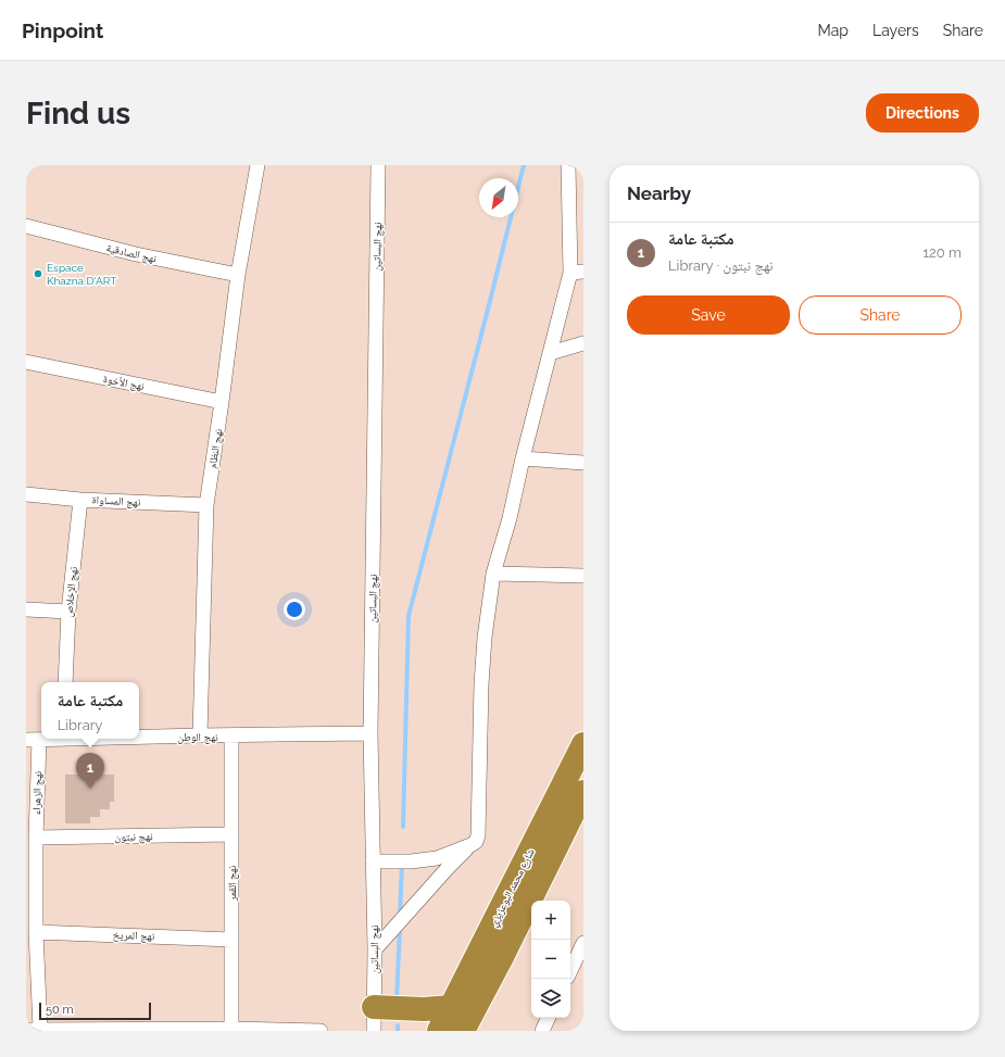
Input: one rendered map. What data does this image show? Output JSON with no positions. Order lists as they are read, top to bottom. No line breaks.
{"streets":{"highway":["شارع محمد البوعزيزي"],"street":["نهج البساتين","نهج الصادقية","نهج الأخوة","نهج النظام","نهج المساواة","نهج الإخلاص","نهج الوطن","نهج الزهراء","نهج نبتون","نهج القمر","نهج المريخ"]},"crossings":[["نهج البساتين","نهج الوطن"],["نهج الصادقية","نهج النظام"],["نهج الأخوة","نهج النظام"],["نهج النظام","نهج المساواة"],["نهج النظام","نهج الوطن"],["نهج المساواة","نهج الإخلاص"],["نهج الوطن","نهج الزهراء"],["نهج الوطن","نهج القمر"],["نهج الزهراء","نهج نبتون"],["نهج الزهراء","نهج المريخ"],["نهج نبتون","نهج القمر"],["نهج القمر","نهج المريخ"]],"places":["Espace Khazna D'ART"],"scale_bar":"50 m","north":"bottom left","page":{"header":"Pinpoint","nav":["Map","Layers","Share"],"buttons":["Directions",["Save","Share"]],"title":"Find us","heading":"Nearby","list":[{"mark":"1","name":"مكتبة عامة","note":"Library · نهج نبتون","value":"120 m"}],"popup":["مكتبة عامة","Library"],"pins":"1","map_buttons":["+","−"],"scale":"50 m"}}
